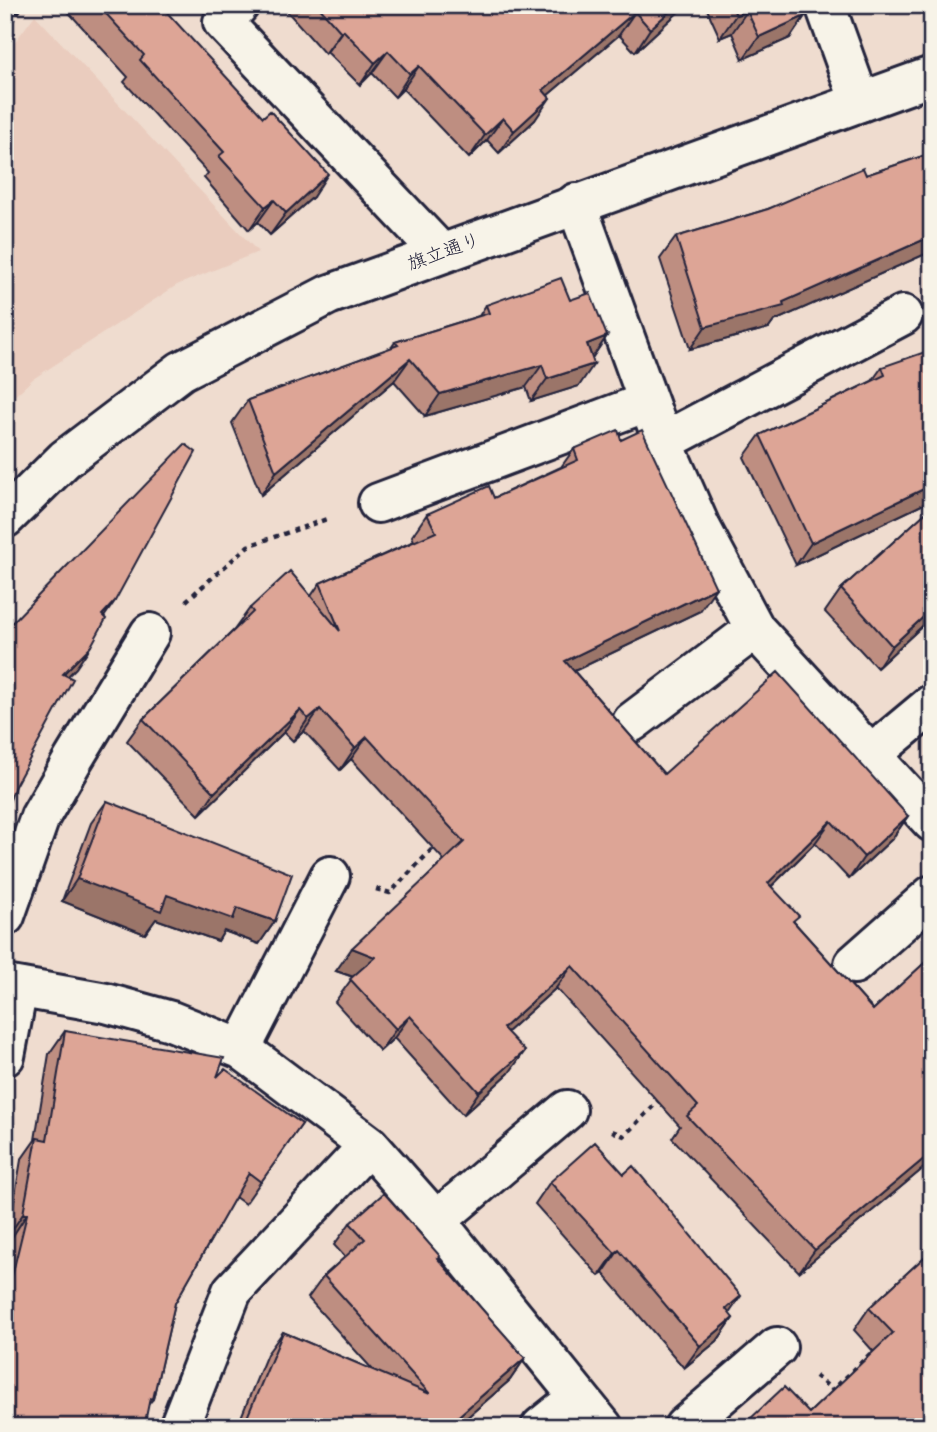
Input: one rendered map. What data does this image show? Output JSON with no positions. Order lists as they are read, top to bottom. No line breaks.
{"streets":{"street":["旗立通り"]}}
